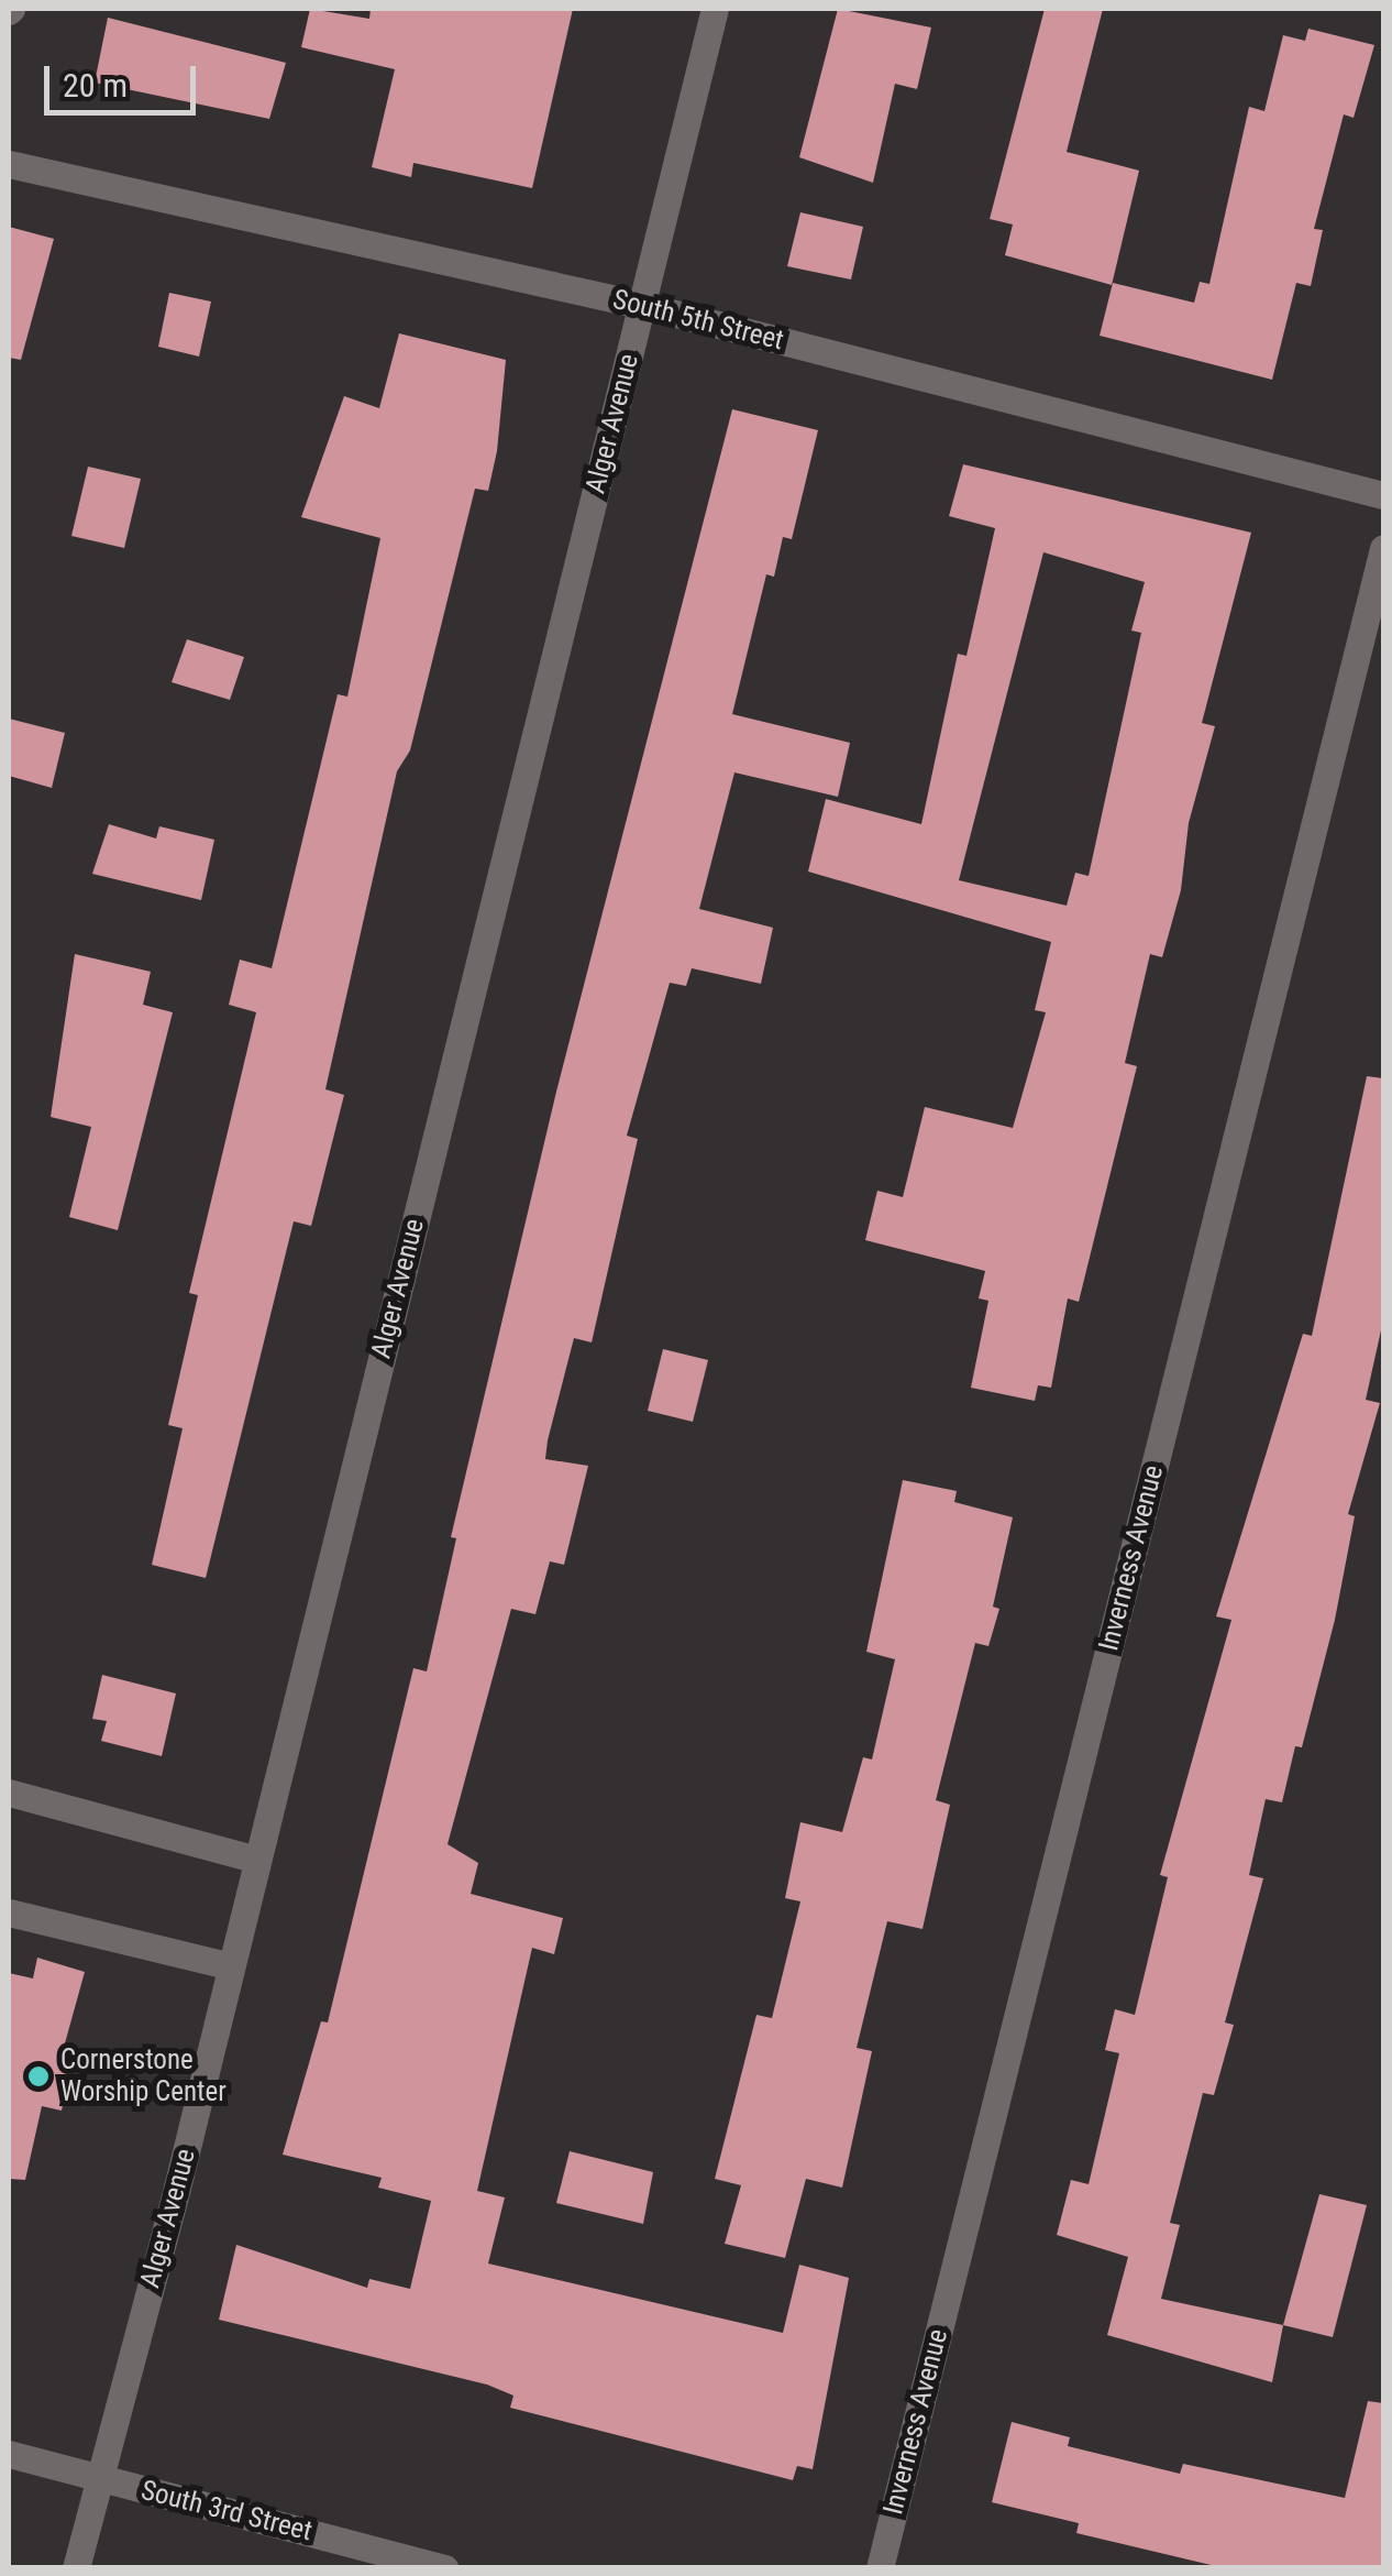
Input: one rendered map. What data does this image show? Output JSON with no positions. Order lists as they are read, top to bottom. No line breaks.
{"streets":{"street":["South 5th Street","Alger Avenue","Inverness Avenue","South 3rd Street"]},"crossings":[["South 5th Street","Alger Avenue"],["Alger Avenue","South 3rd Street"]],"places":["Cornerstone Worship Center"],"scale_bar":"20 m"}
